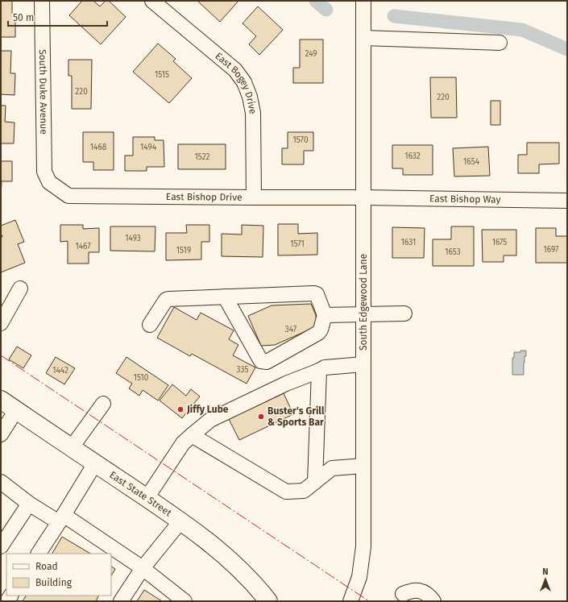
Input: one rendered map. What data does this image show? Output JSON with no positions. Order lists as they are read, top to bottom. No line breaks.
{"streets":{"main road":["East State Street"],"street":["East Bogey Drive","South Duke Avenue","East Bishop Drive","East Bishop Way","South Edgewood Lane"]},"crossings":[["East Bogey Drive","East Bishop Drive"],["South Duke Avenue","East Bishop Drive"],["East Bishop Drive","East Bishop Way"],["East Bishop Drive","South Edgewood Lane"],["East Bishop Way","South Edgewood Lane"]],"places":["Jiffy Lube","Buster's Grill & Sports Bar"],"house_numbers":["249","1515","220","220","1570","1468","1494","1632","1522","1654","1493","1631","1675","1571","1467","1697","1519","1653","347","335","1442","1510"],"legend":["Road","Building"],"scale_bar":"50 m","north":"top"}
